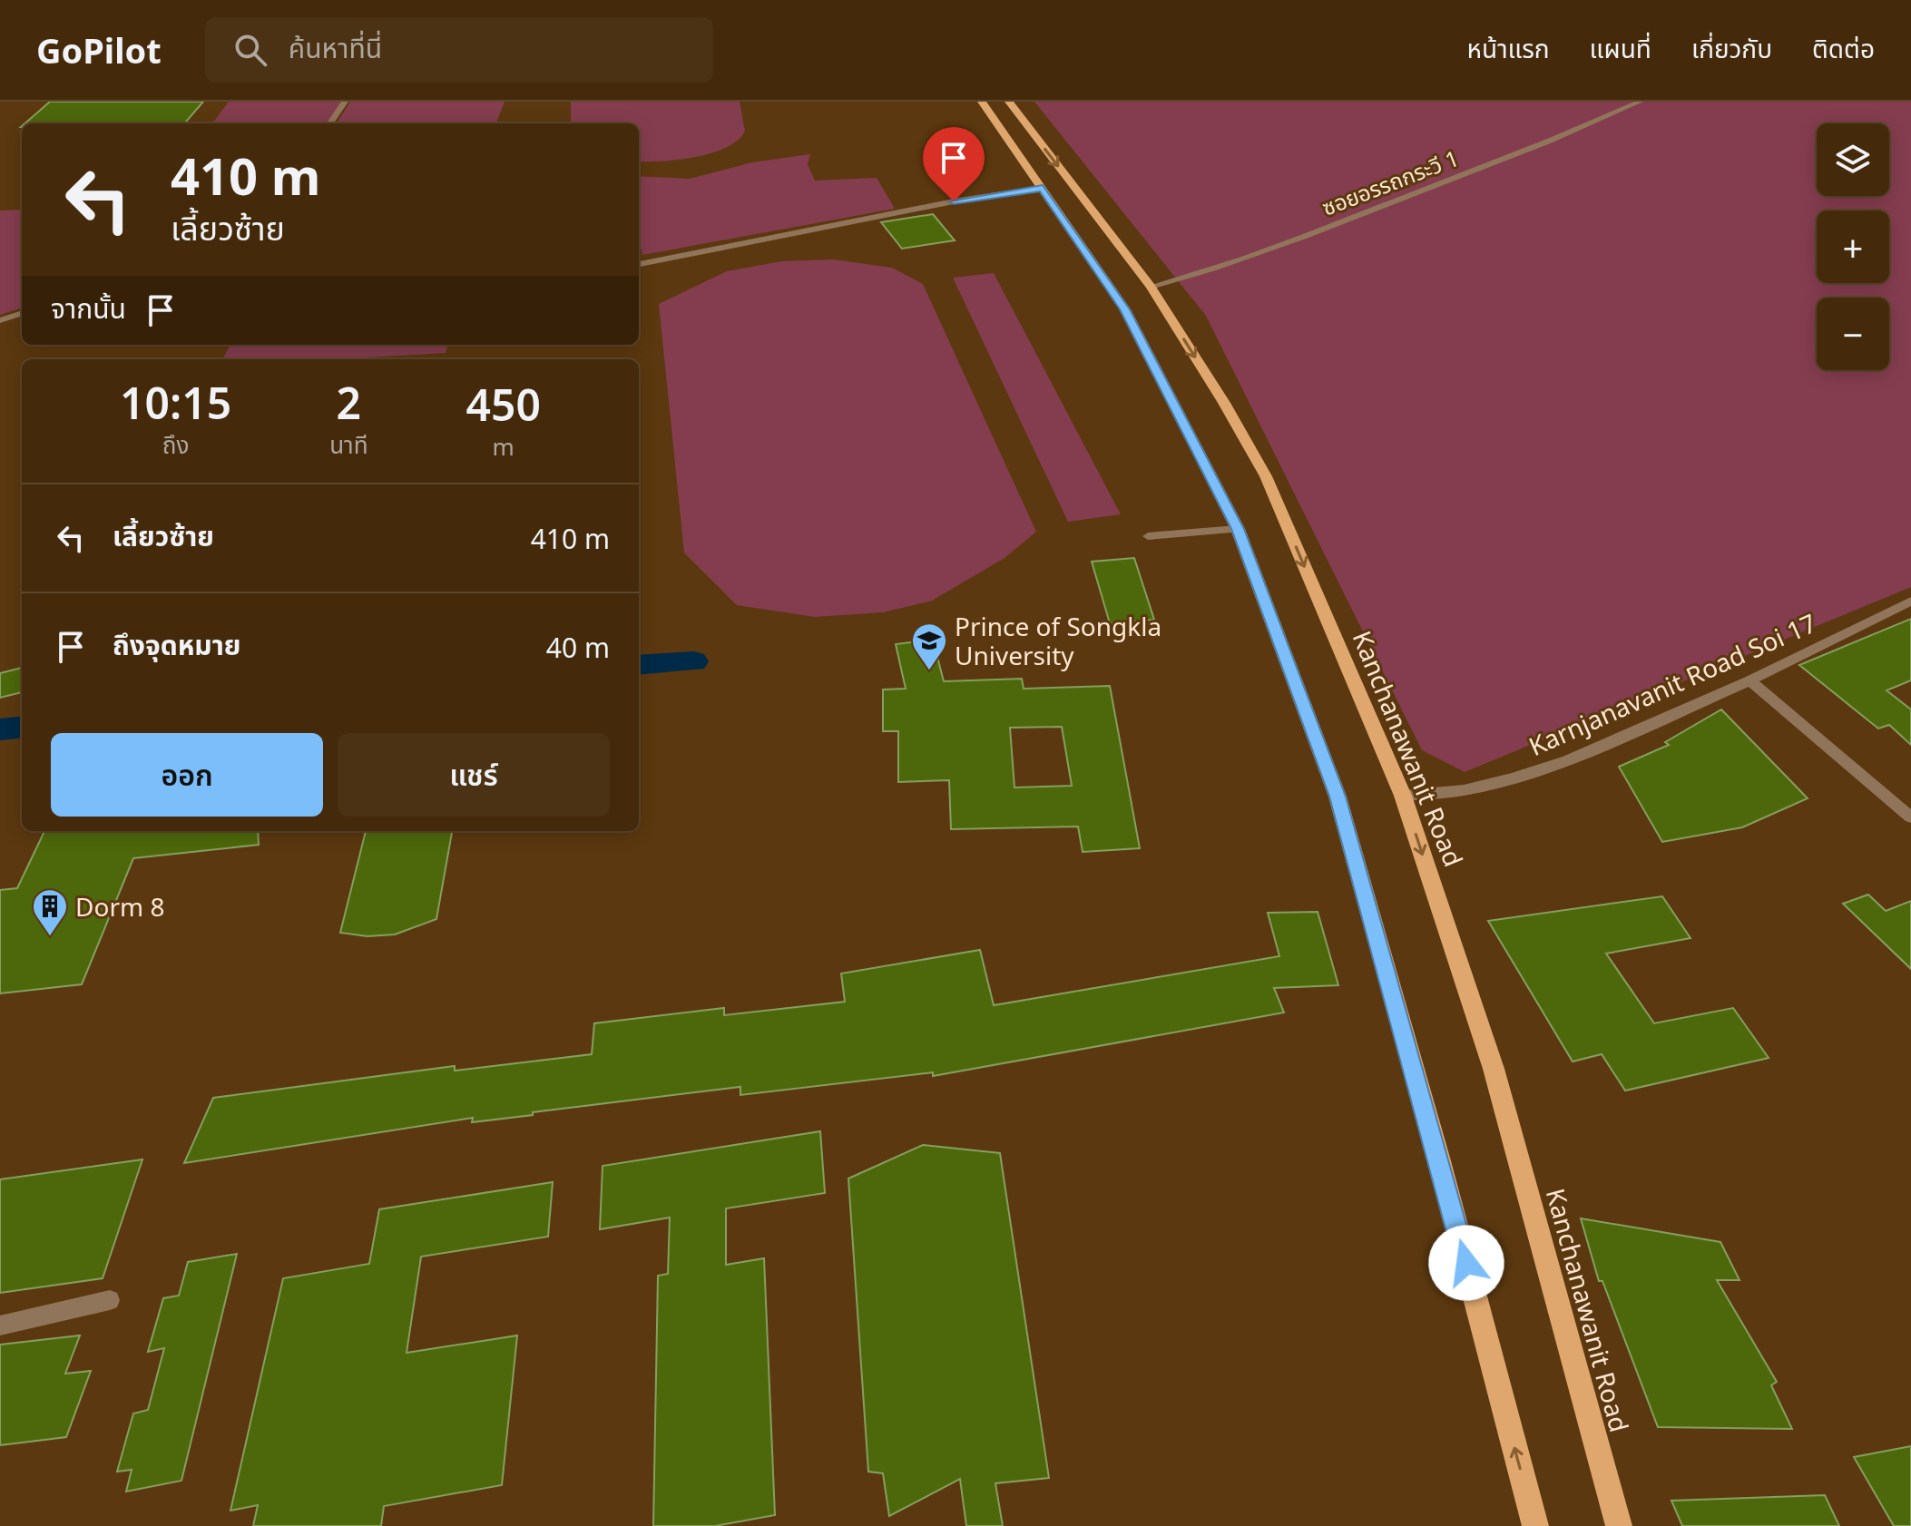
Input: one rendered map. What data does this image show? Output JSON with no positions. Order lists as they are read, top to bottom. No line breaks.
{"streets":{"main road":["Kanchanawanit Road"],"street":["ซอยอรรถกระวี 1","Karnjanavanit Road Soi 17"]},"crossings":[["ซอยอรรถกระวี 1","Kanchanawanit Road"],["Karnjanavanit Road Soi 17","Kanchanawanit Road"]],"places":{"school or university":["Prince of Songkla University"],"building":["Dorm 8"]},"page":{"header":"GoPilot","search":"ค้นหาที่นี่","nav":["หน้าแรก","แผนที่","เกี่ยวกับ","ติดต่อ"],"map_buttons":["+","−"],"turn":["410 m","เลี้ยวซ้าย"],"then":"จากนั้น","eta":["10:15","ถึง","2","นาที","450","m"],"list":[{"name":"เลี้ยวซ้าย","value":"410 m"},{"name":"ถึงจุดหมาย","value":"40 m"}],"buttons":["ออก","แชร์"]}}
